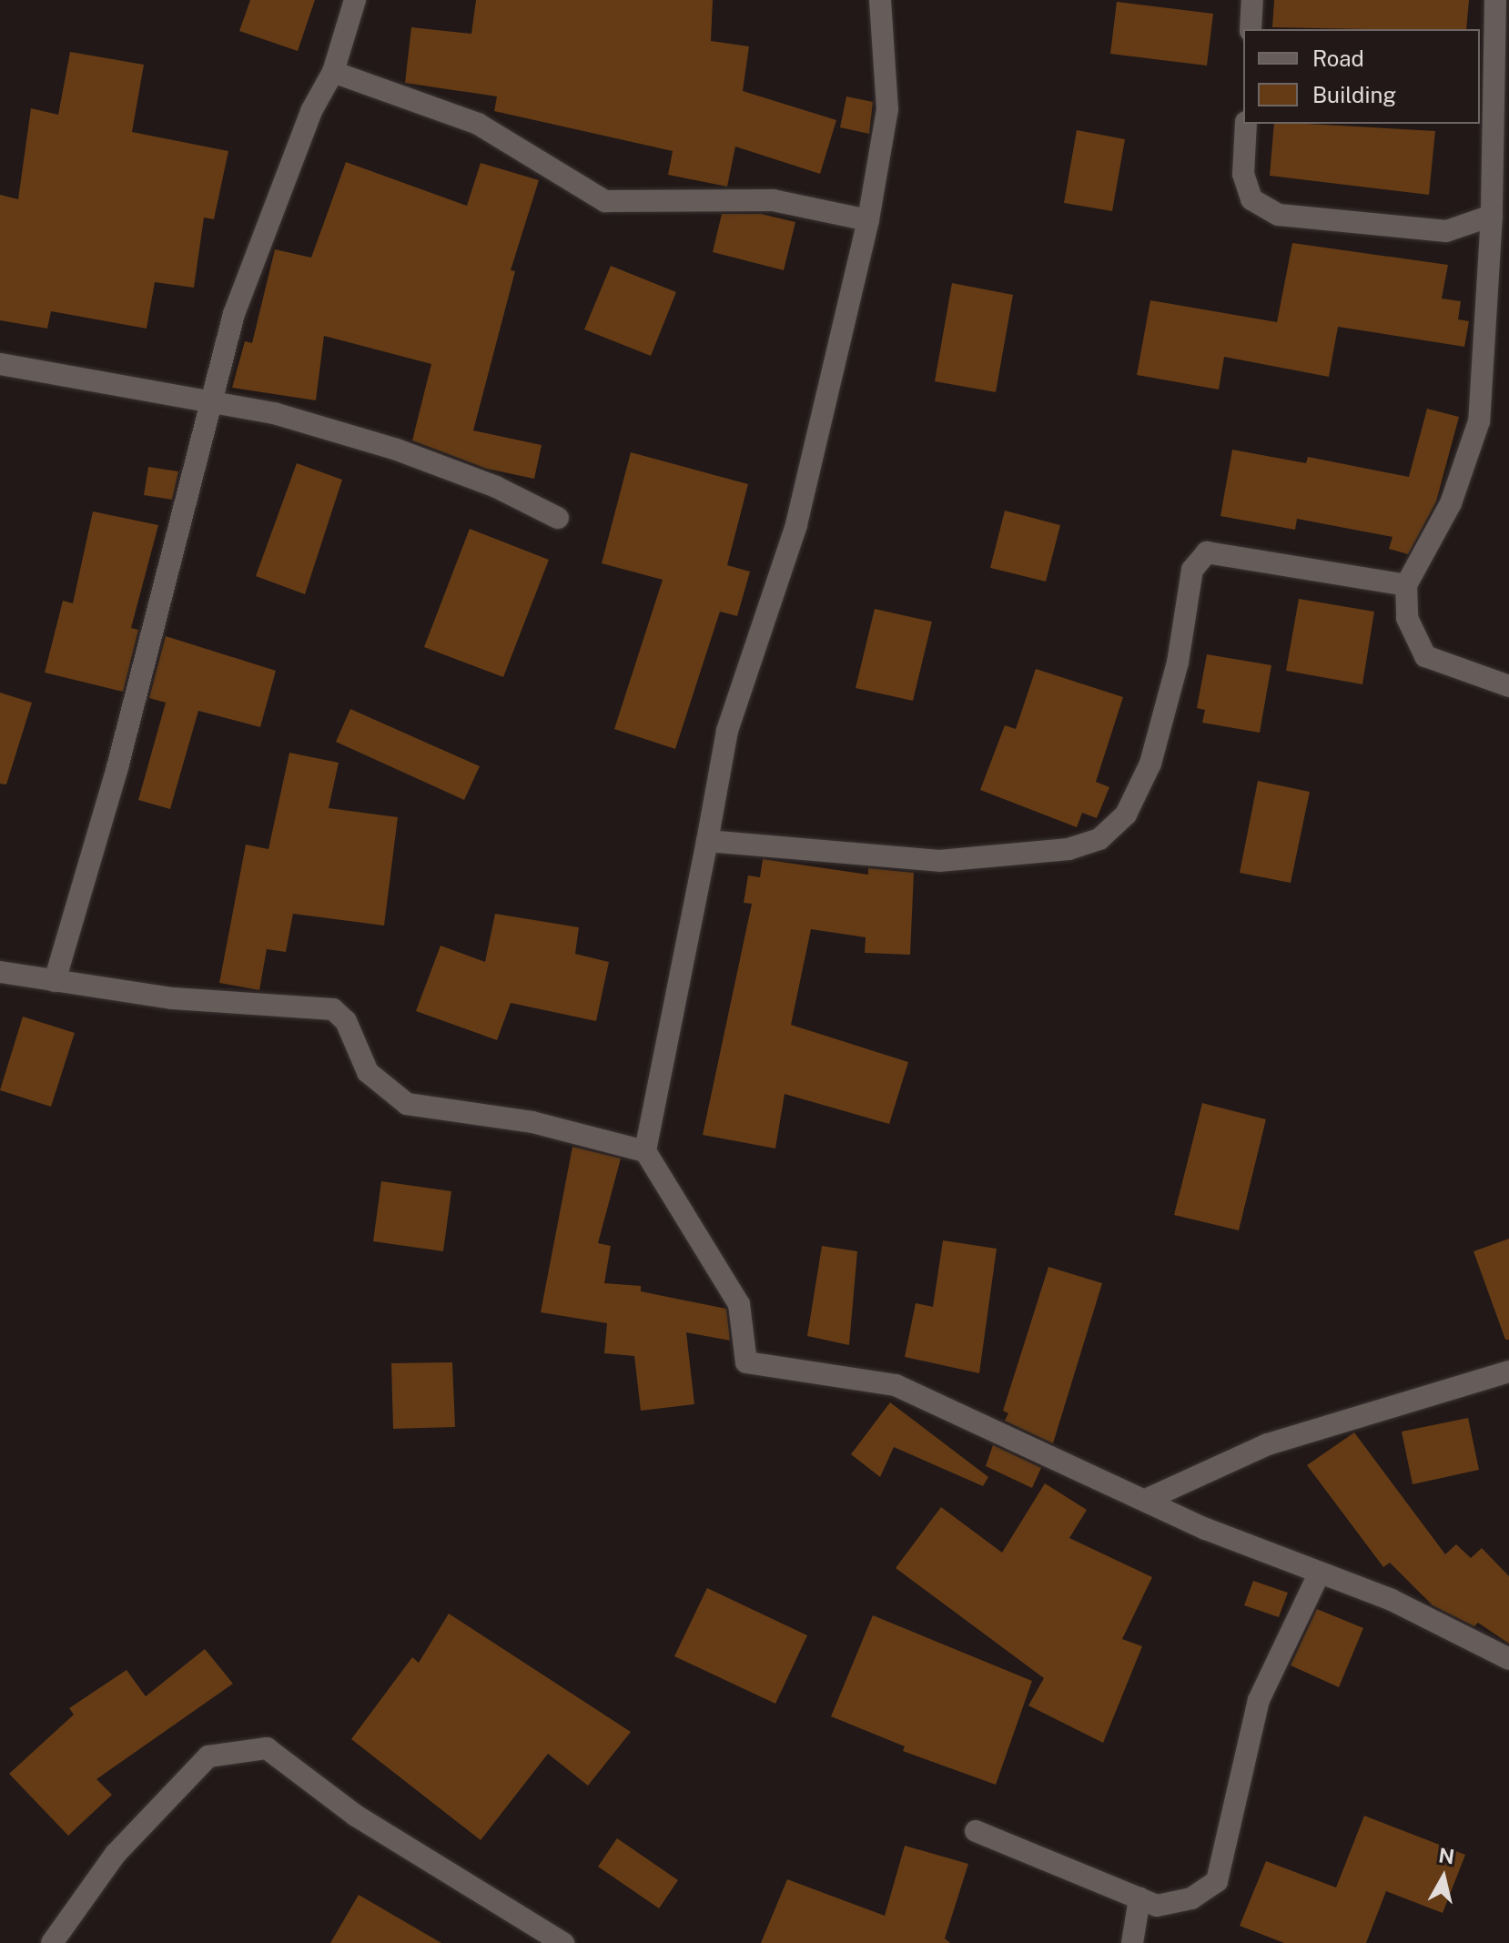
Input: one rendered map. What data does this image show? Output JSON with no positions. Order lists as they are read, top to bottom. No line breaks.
{"legend":["Road","Building"],"north":"top"}
